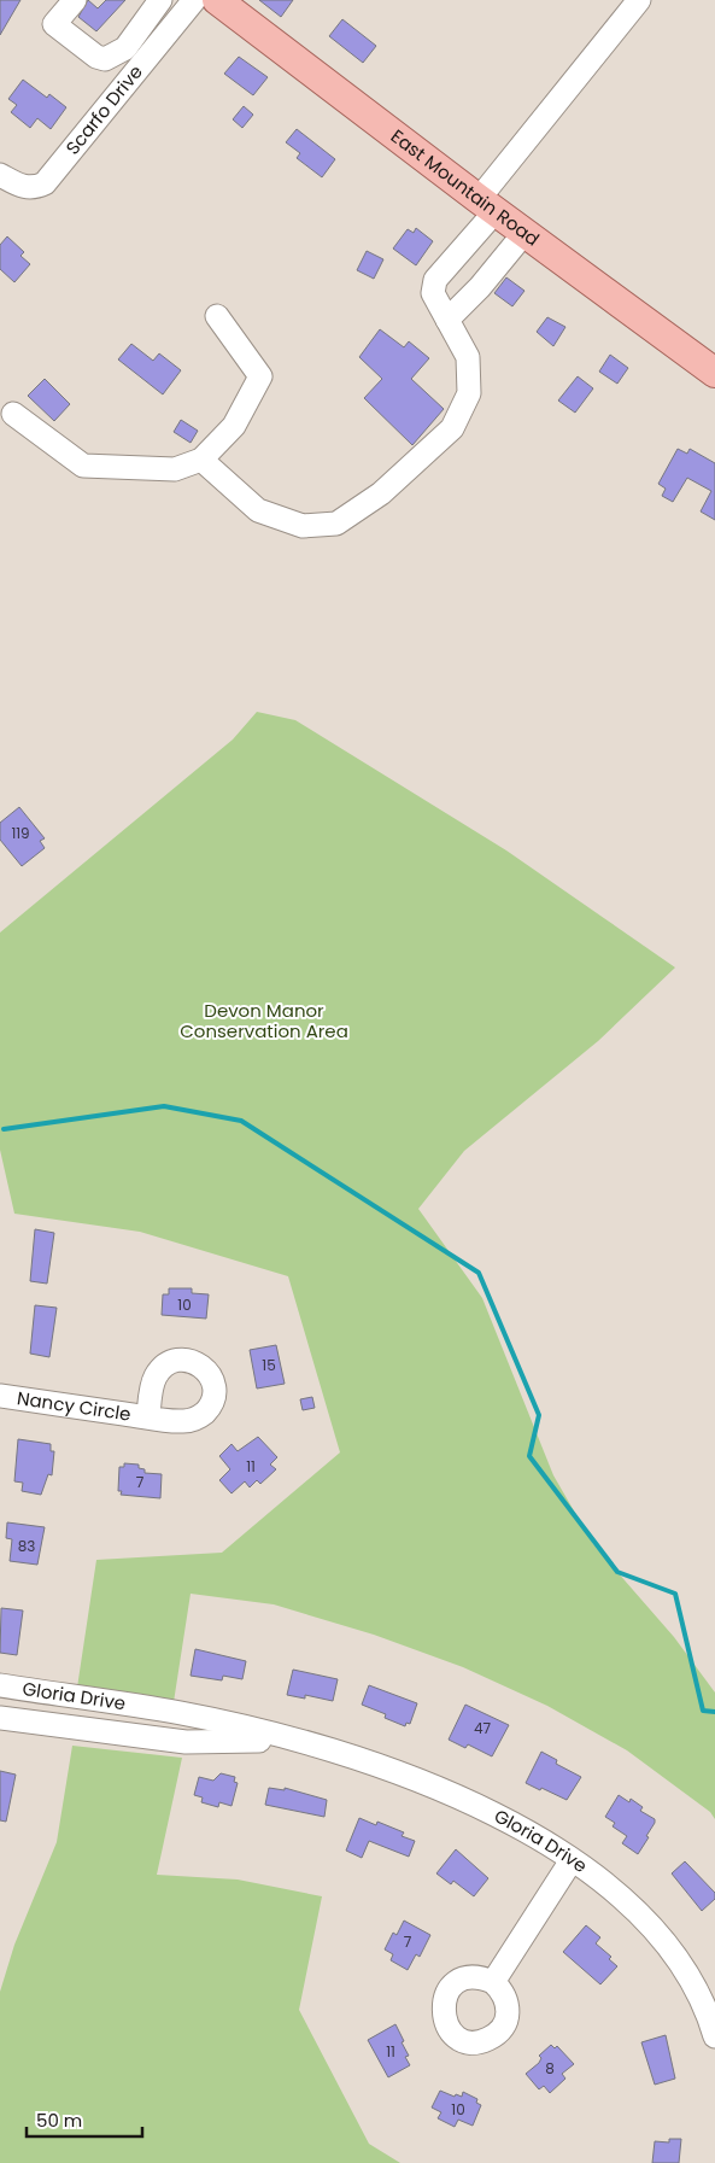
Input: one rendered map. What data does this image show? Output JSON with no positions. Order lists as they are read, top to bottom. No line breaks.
{"streets":{"main road":["East Mountain Road"],"street":["Scarfo Drive","Nancy Circle","Gloria Drive"]},"parks":["Devon Manor Conservation Area"],"house_numbers":["119","10","15","11","7","83","47","7","11","8","10"],"scale_bar":"50 m"}
